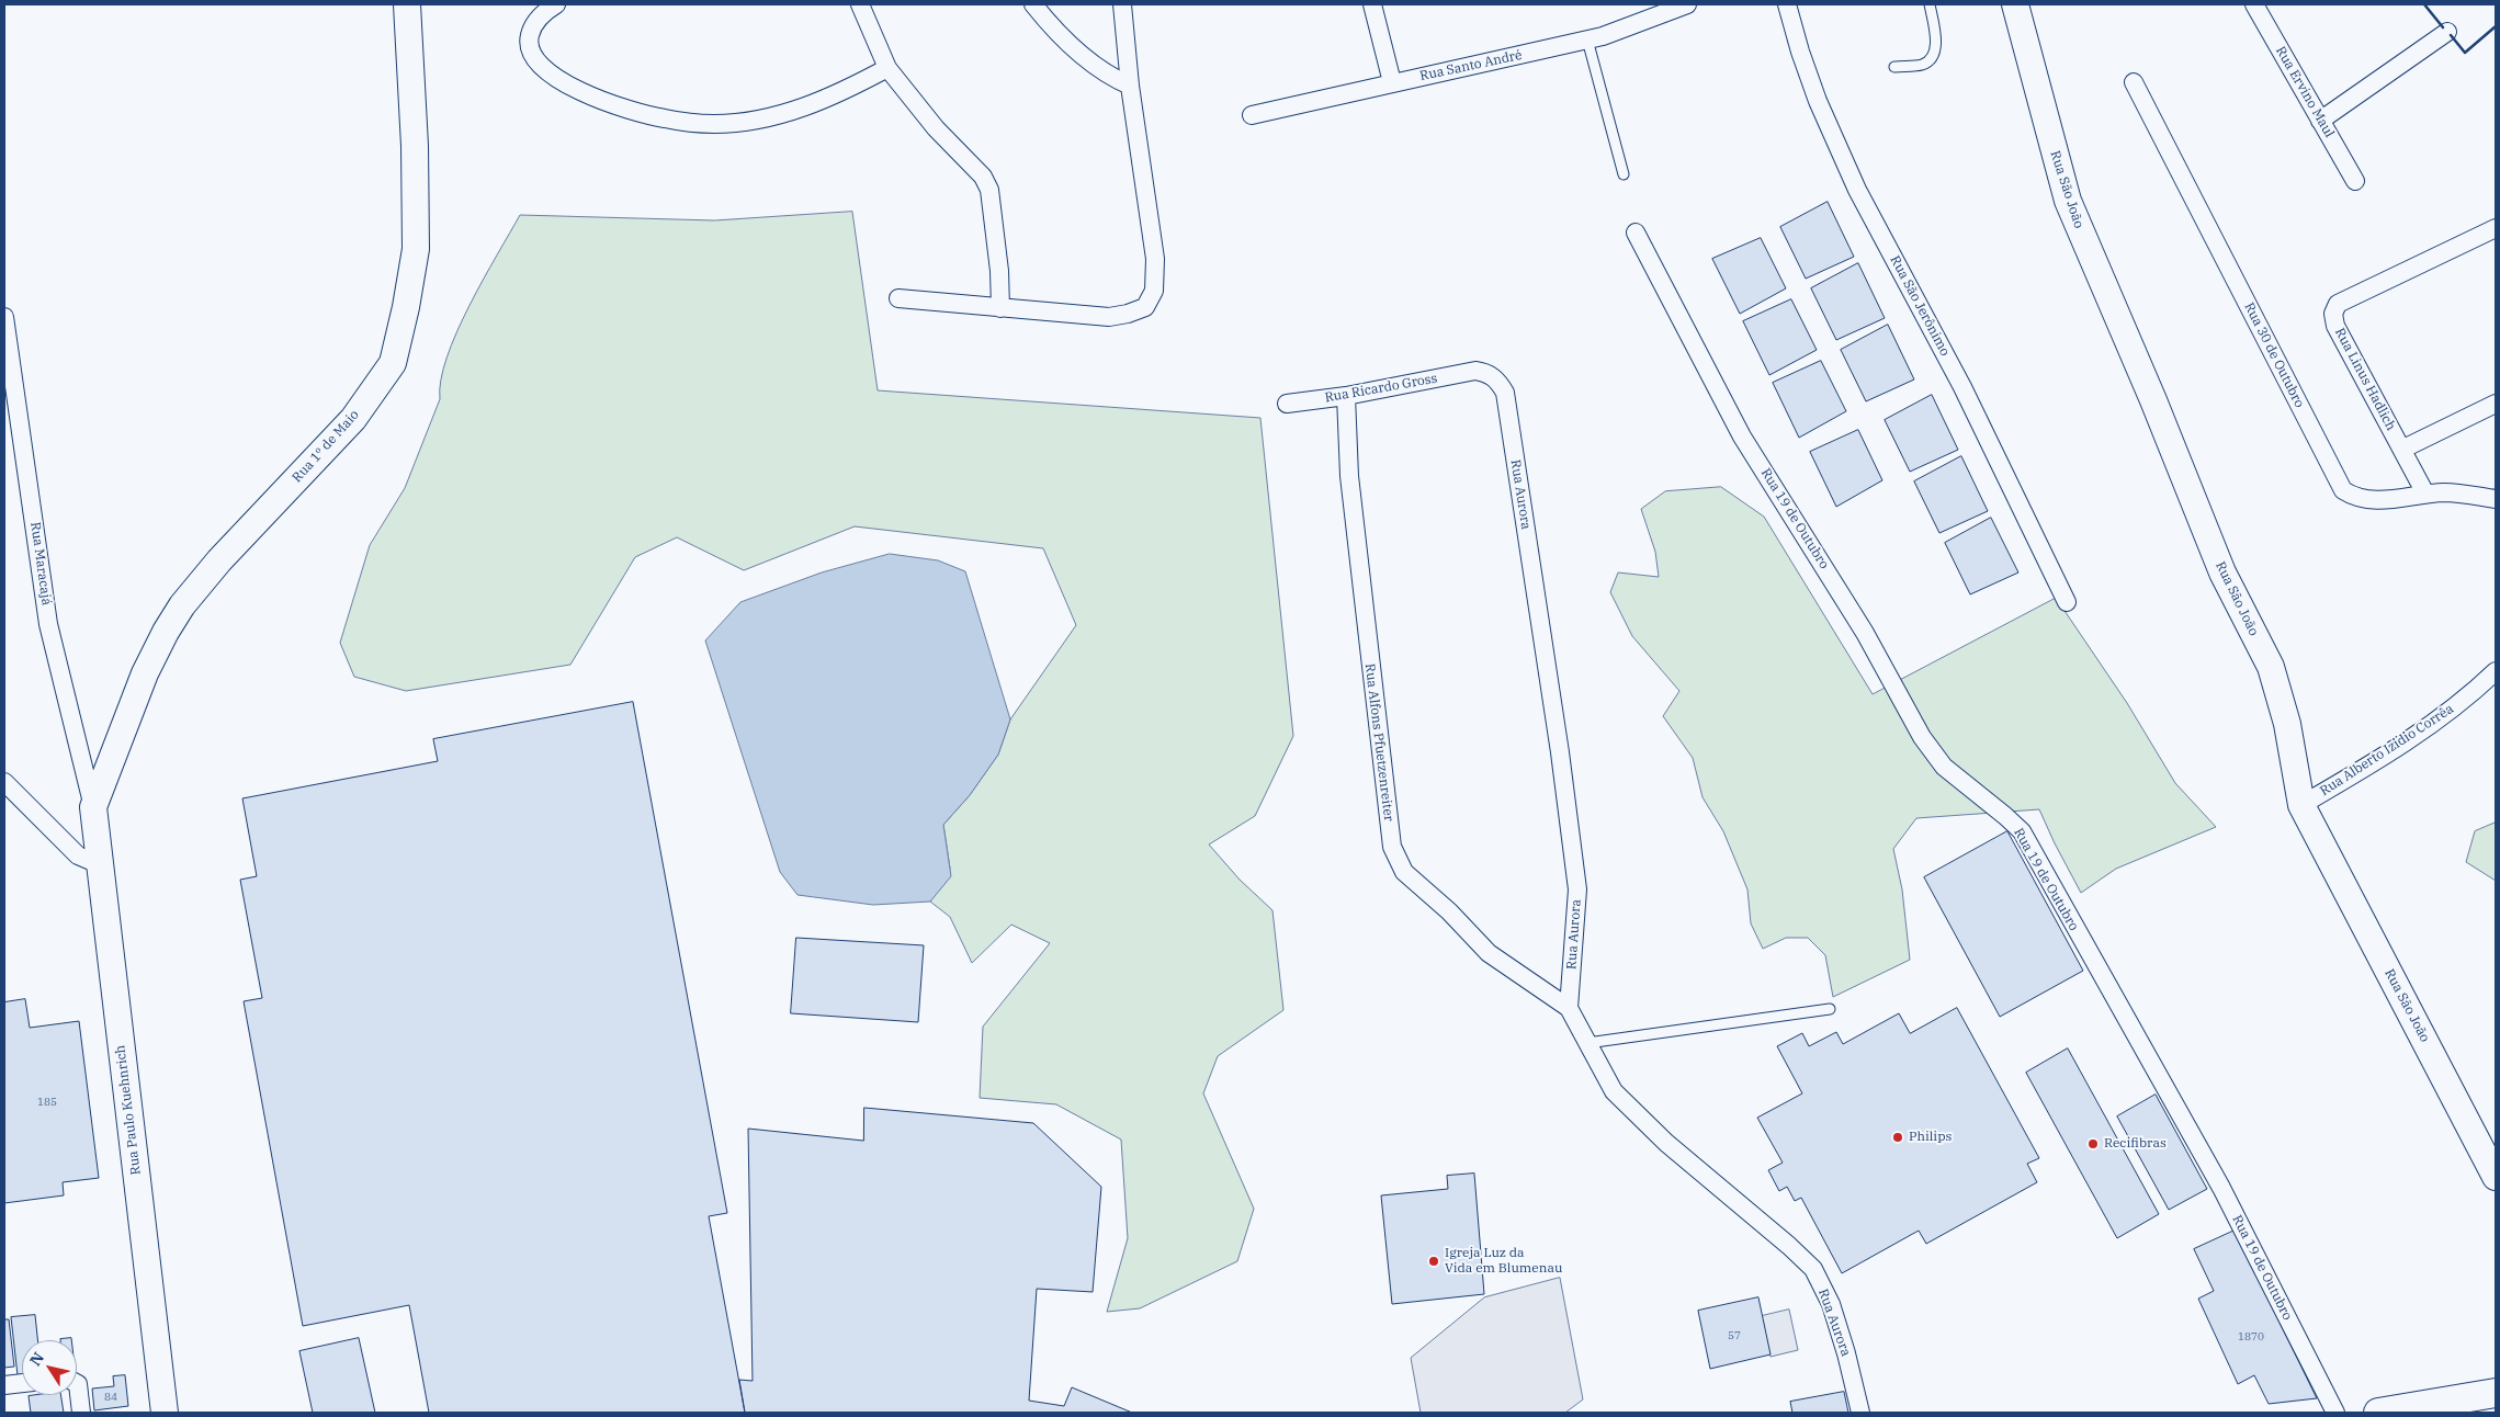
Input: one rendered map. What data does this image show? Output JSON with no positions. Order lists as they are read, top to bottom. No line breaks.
{"streets":{"street":["Rua Santo André","Rua Ervino Maul","Rua São João","Rua São Jerônimo","Rua 30 de Outubro","Rua Linus Hadlich","Rua Ricardo Gross","Rua 1º de Maio","Rua Aurora","Rua 19 de Outubro","Rua Maracajá","Rua Alfons Pfuetzenreiter","Rua Alberto Izidio Corrêa","Rua Paulo Kuehnrich"]},"crossings":[["Rua São João","Rua Alberto Izidio Corrêa"],["Rua 30 de Outubro","Rua Linus Hadlich"],["Rua Ricardo Gross","Rua Aurora"],["Rua Ricardo Gross","Rua Alfons Pfuetzenreiter"],["Rua 1º de Maio","Rua Maracajá"],["Rua 1º de Maio","Rua Paulo Kuehnrich"],["Rua Aurora","Rua Alfons Pfuetzenreiter"],["Rua Maracajá","Rua Paulo Kuehnrich"]],"places":["Philips","Recifibras","Igreja Luz da Vida em Blumenau"],"house_numbers":["185","57","1870","84"],"north":"top left"}
